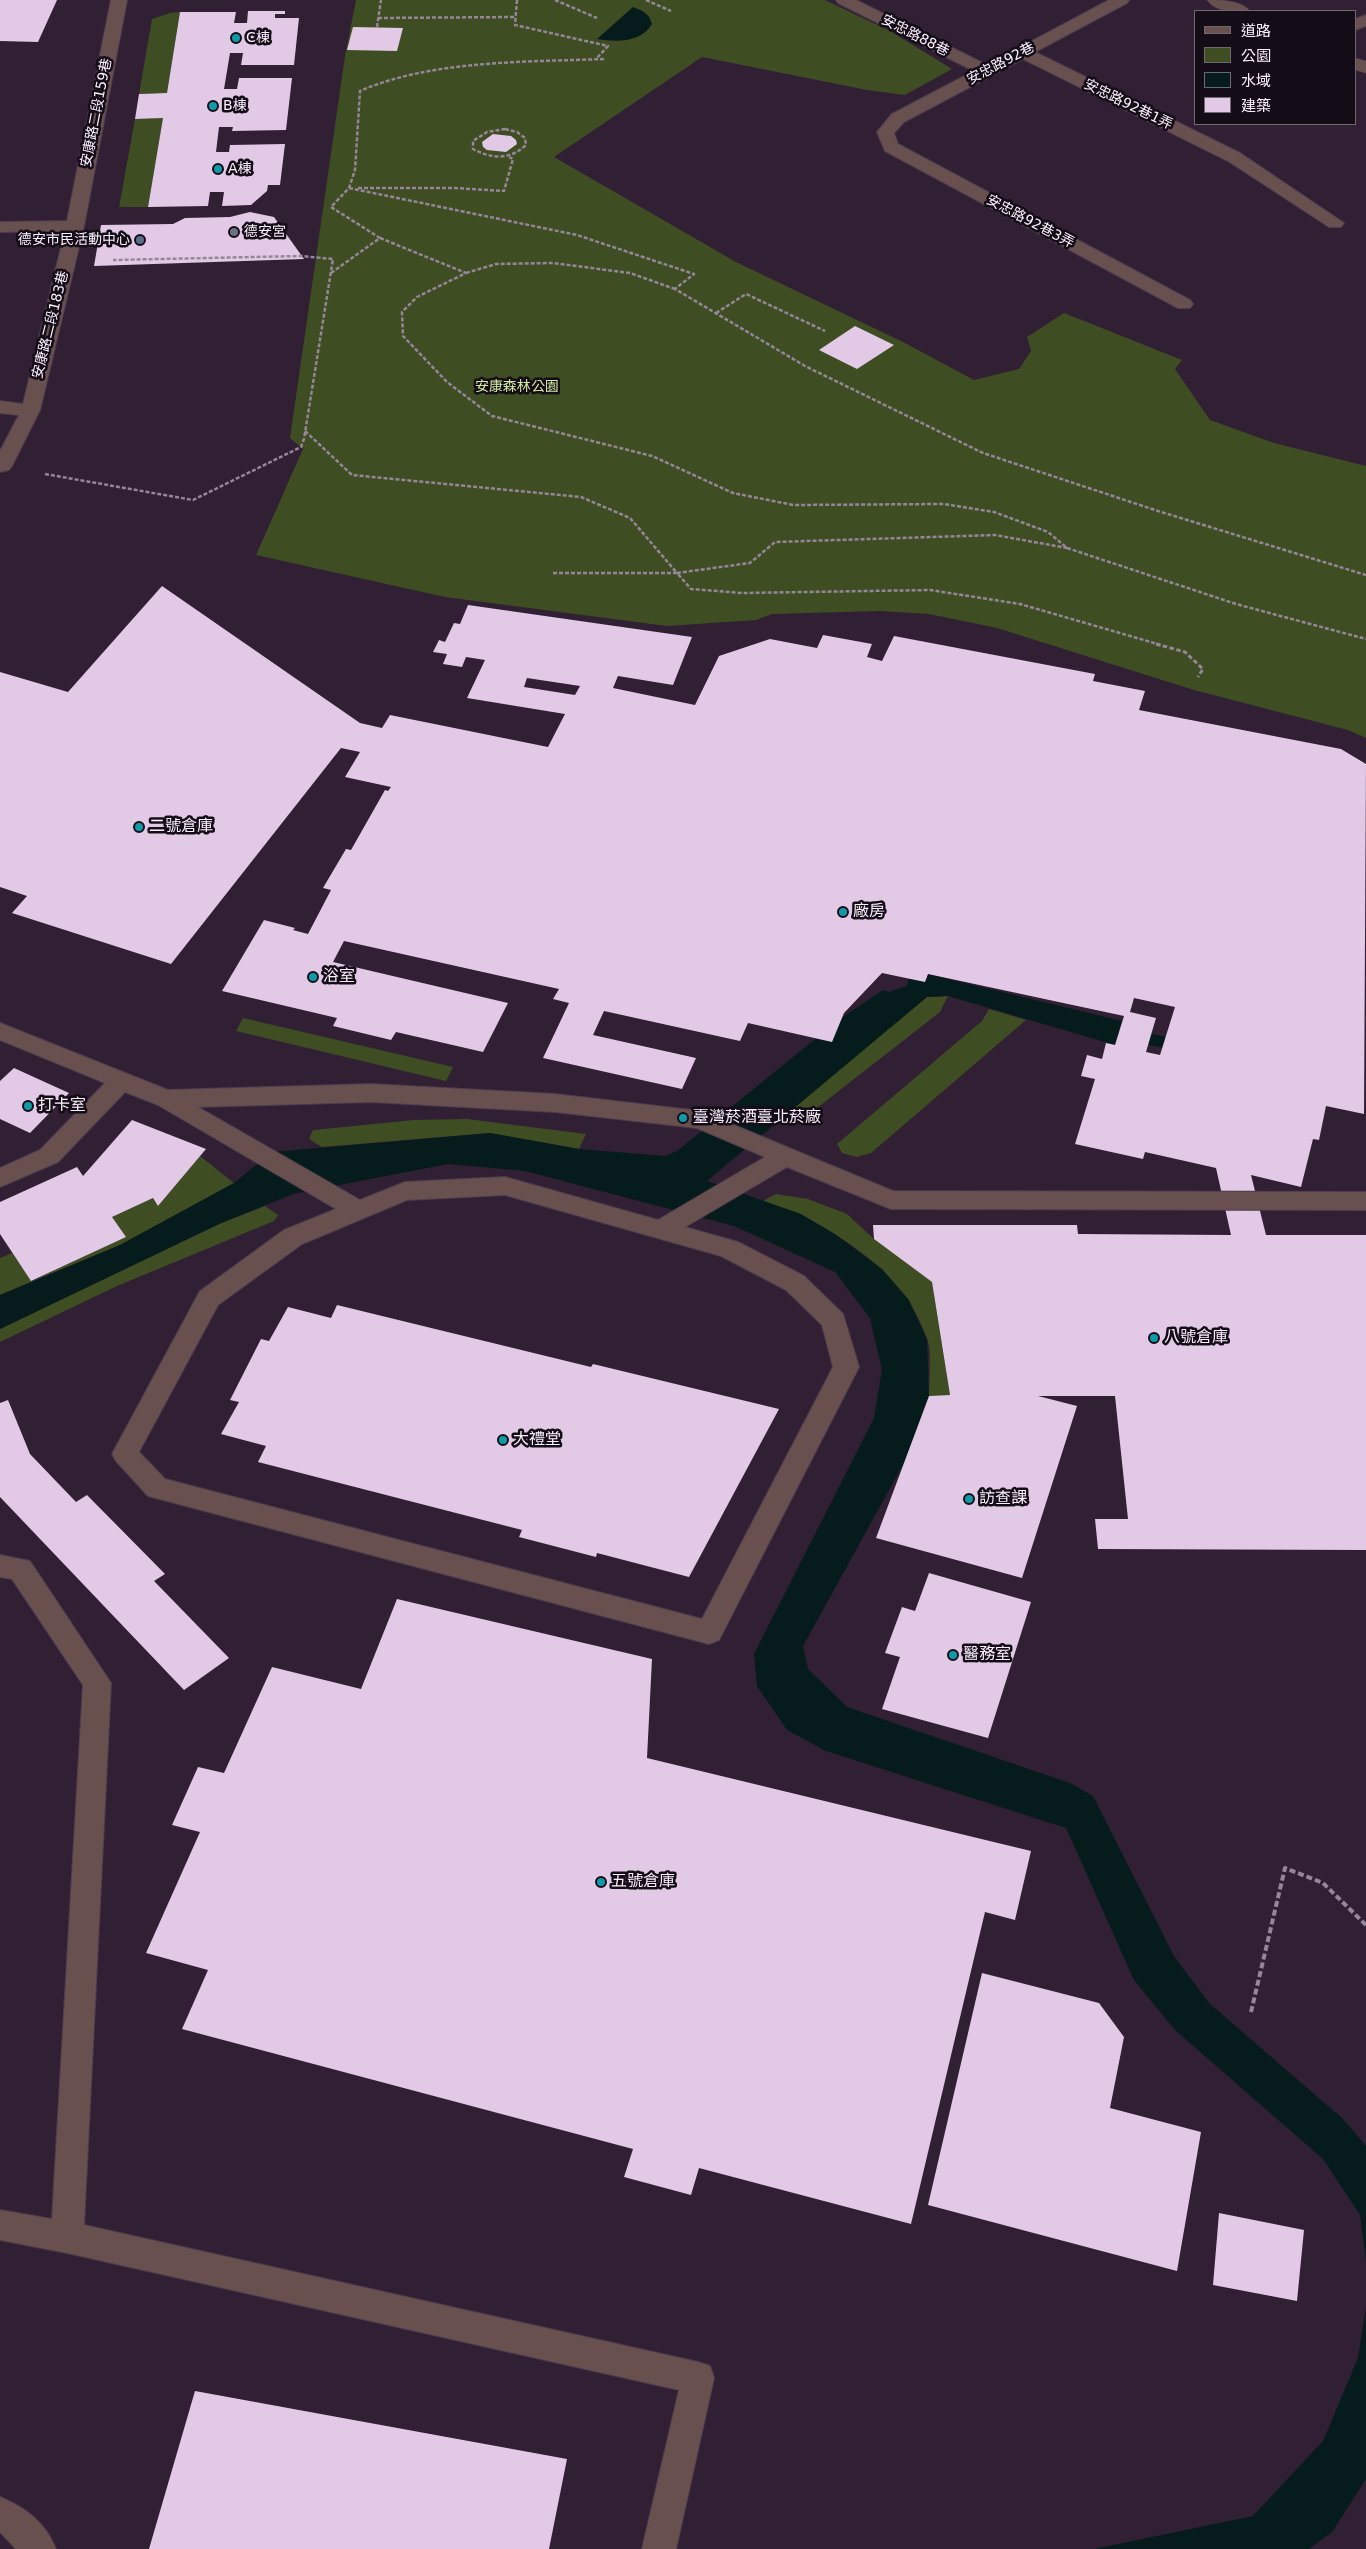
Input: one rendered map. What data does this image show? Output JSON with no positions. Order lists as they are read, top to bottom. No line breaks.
{"streets":{"lane":["安忠路88巷","安忠路92巷","安忠路92巷1弄","安康路二段159巷","安忠路92巷3弄","安康路二段183巷"]},"crossings":[["安忠路88巷","安忠路92巷"],["安忠路92巷","安忠路92巷1弄"],["安忠路92巷","安忠路92巷3弄"],["安康路二段159巷","安康路二段183巷"]],"parks":["安康森林公園"],"places":["C棟","B棟","A棟","德安宮","德安市民活動中心","二號倉庫","廠房","浴室","打卡室","臺灣菸酒臺北菸廠","八號倉庫","大禮堂","訪查課","醫務室","五號倉庫"],"legend":["道路","公園","水域","建築"]}
